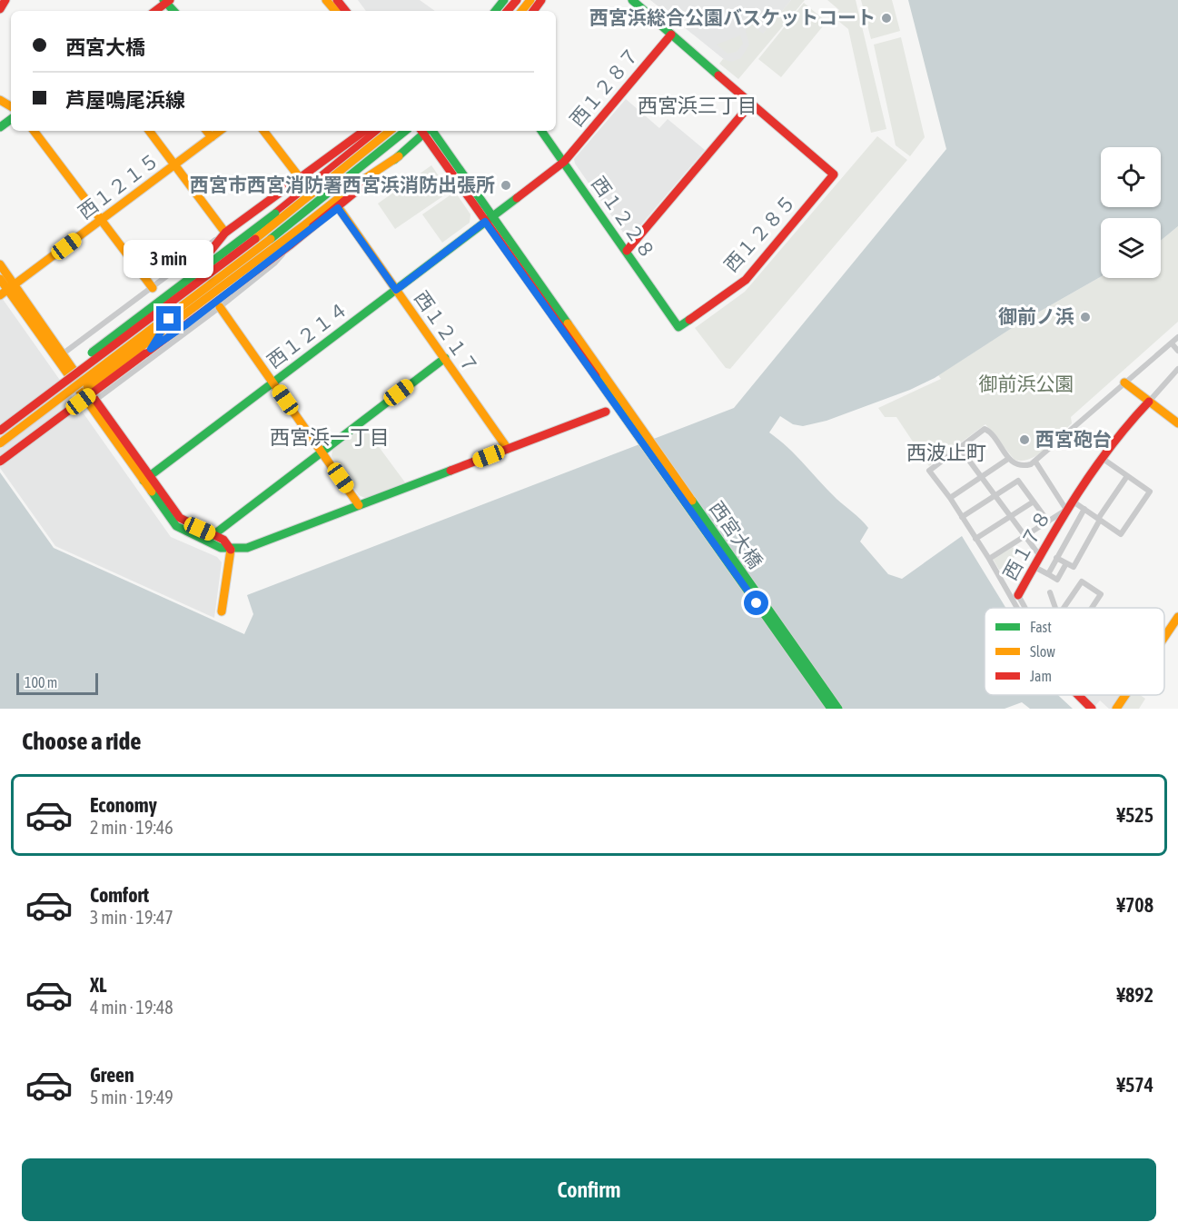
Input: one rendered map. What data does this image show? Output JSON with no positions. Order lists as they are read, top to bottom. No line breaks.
{"streets":{"main road":["西１２８７","西１２１５","西１２２８","西１２８５","西１２１７","西１２１４","西宮大橋","西１７８"]},"crossings":[["西１２８７","西１２２８"],["西１２８７","西１２１４"],["西１２２８","西１２８５"],["西１２１７","西１２１４"]],"districts":["西宮浜三丁目","西宮浜一丁目","西波止町"],"parks":["御前浜公園"],"places":["西宮浜総合公園バスケットコート","西宮市西宮消防署西宮浜消防出張所","御前ノ浜","西宮砲台"],"legend":["Fast","Slow","Jam"],"scale_bar":"100 m","page":{"banner":["西宮大橋","芦屋鳴尾浜線"],"bubble":"3 min","scale":"100 m","heading":"Choose a ride","list":[{"name":"Economy","note":"2 min · 19:46","value":"¥525"},{"name":"Comfort","note":"3 min · 19:47","value":"¥708"},{"name":"XL","note":"4 min · 19:48","value":"¥892"},{"name":"Green","note":"5 min · 19:49","value":"¥574"}],"buttons":"Confirm"}}
